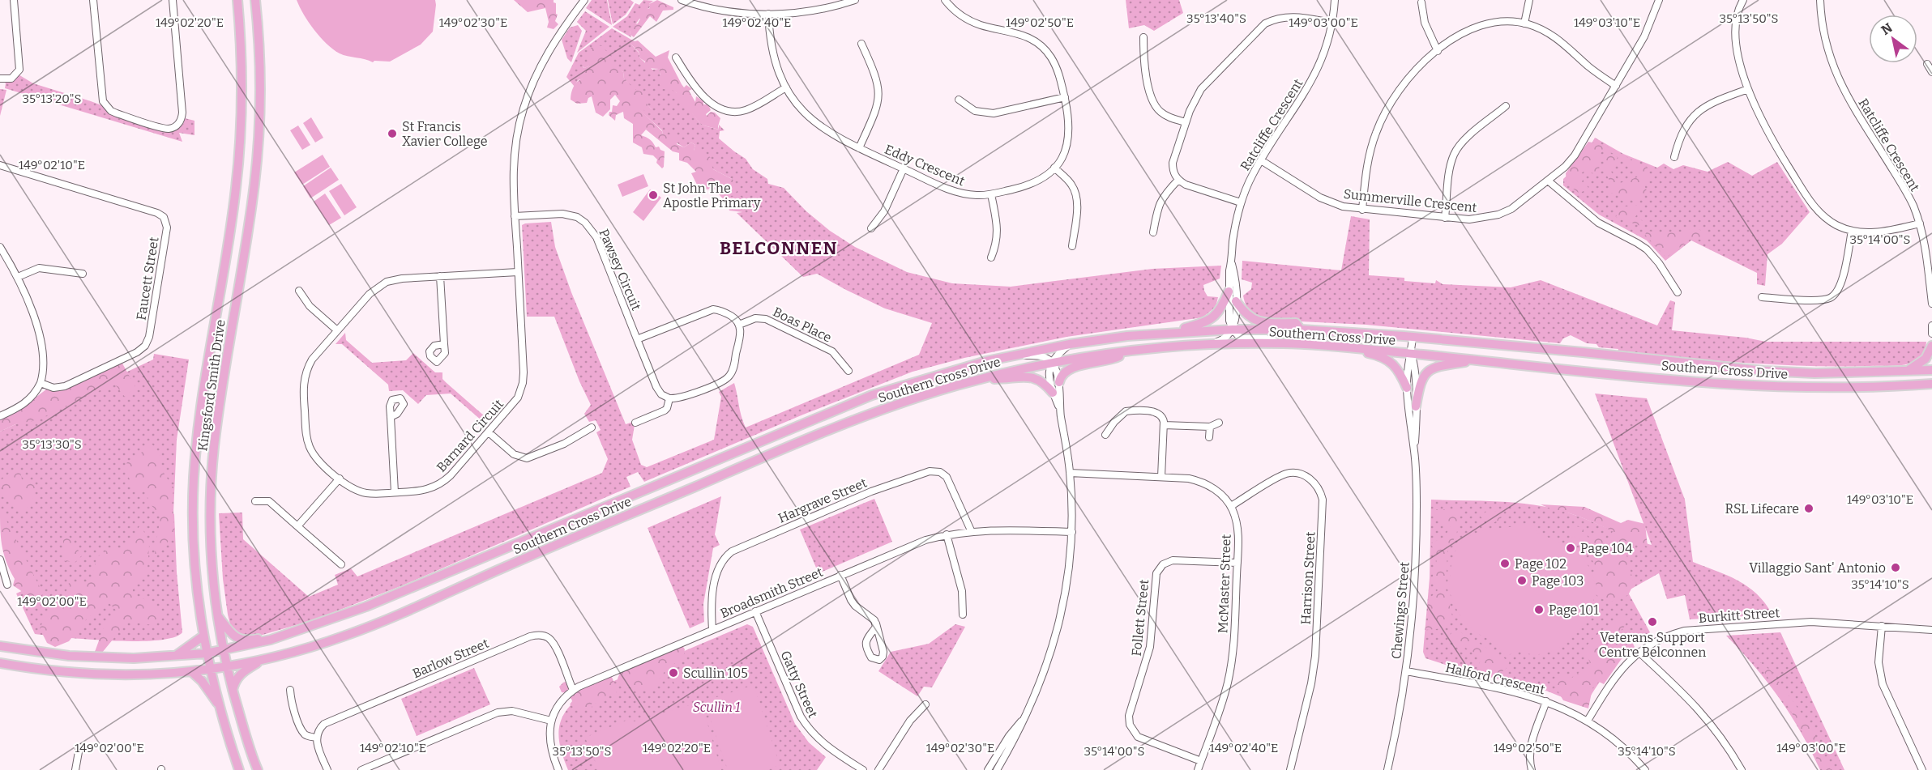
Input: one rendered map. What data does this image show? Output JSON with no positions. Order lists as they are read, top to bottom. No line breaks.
{"streets":{"main road":["Southern Cross Drive","Kingsford Smith Drive"],"street":["Ratcliffe Crescent","Eddy Crescent","Summerville Crescent","Pawsey Circuit","Faucett Street","Boas Place","Barnard Circuit","Hargrave Street","Harrison Street","McMaster Street","Broadsmith Street","Chewings Street","Burkitt Street","Follett Street","Barlow Street","Halford Crescent","Gatty Street"]},"crossings":[["Ratcliffe Crescent","Summerville Crescent"],["Ratcliffe Crescent","Southern Cross Drive"],["Pawsey Circuit","Boas Place"],["Pawsey Circuit","Barnard Circuit"],["Southern Cross Drive","Kingsford Smith Drive"],["Southern Cross Drive","Chewings Street"],["Hargrave Street","Broadsmith Street"],["Harrison Street","McMaster Street"],["McMaster Street","Follett Street"],["Broadsmith Street","Barlow Street"],["Broadsmith Street","Gatty Street"],["Chewings Street","Halford Crescent"],["Burkitt Street","Halford Crescent"]],"districts":["BELCONNEN"],"parks":["Scullin 1"],"places":["St Francis Xavier College","St John The Apostle Primary","RSL Lifecare","Page 104","Page 102","Villaggio Sant' Antonio","Page 103","Page 101","Veterans Support Centre Belconnen","Scullin 105"],"north":"top left","coordinates":["35°13'40\"S","35°13'50\"S","149°02'20\"E","149°02'30\"E","149°02'40\"E","149°02'50\"E","149°03'00\"E","149°03'10\"E","35°13'20\"S","149°02'10\"E","35°14'00\"S","35°13'30\"S","35°14'10\"S","149°02'00\"E"]}
